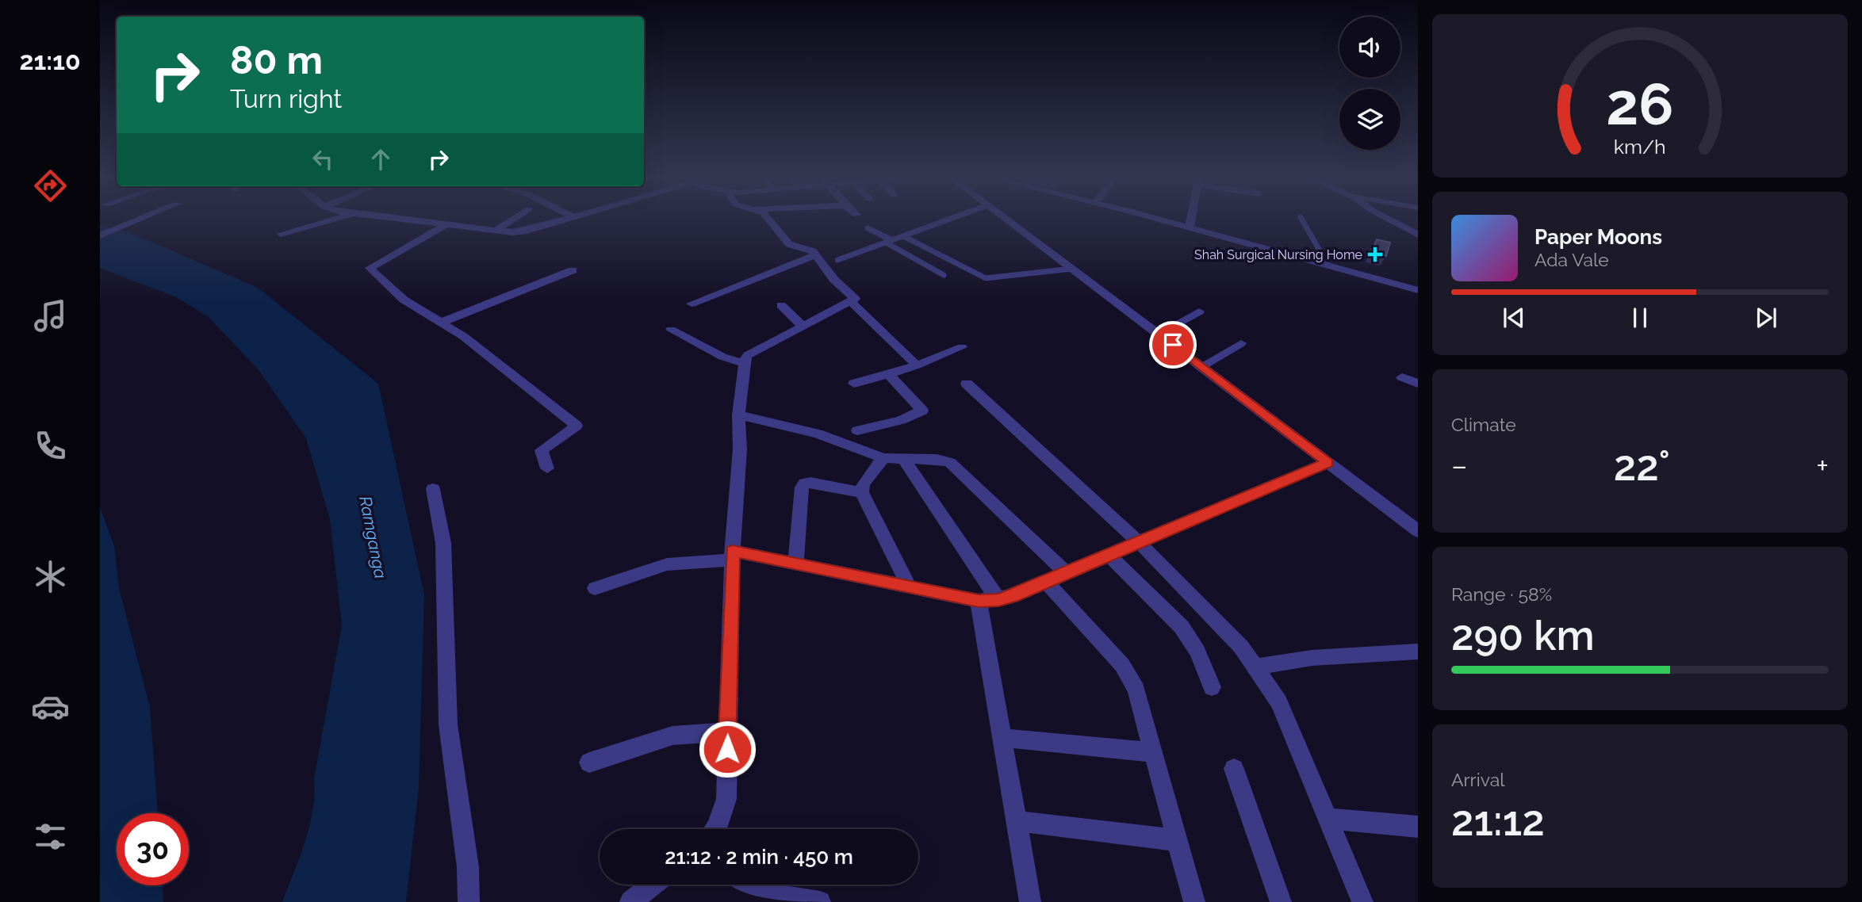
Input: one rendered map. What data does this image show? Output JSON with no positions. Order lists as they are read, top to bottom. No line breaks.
{"water":["Ramganga"],"places":{"health":["Shah Surgical Nursing Home"]},"page":{"tabs":"21:10","turn":["80 m","Turn right"],"song":["Paper Moons","Ada Vale"],"tile":["Climate",["Range · 58%","290 km"],["Arrival","21:12"]],"heat":["−","22°","+"],"limit":"30","trip":"21:12 · 2 min · 450 m","gauge":["26","km/h"]}}
